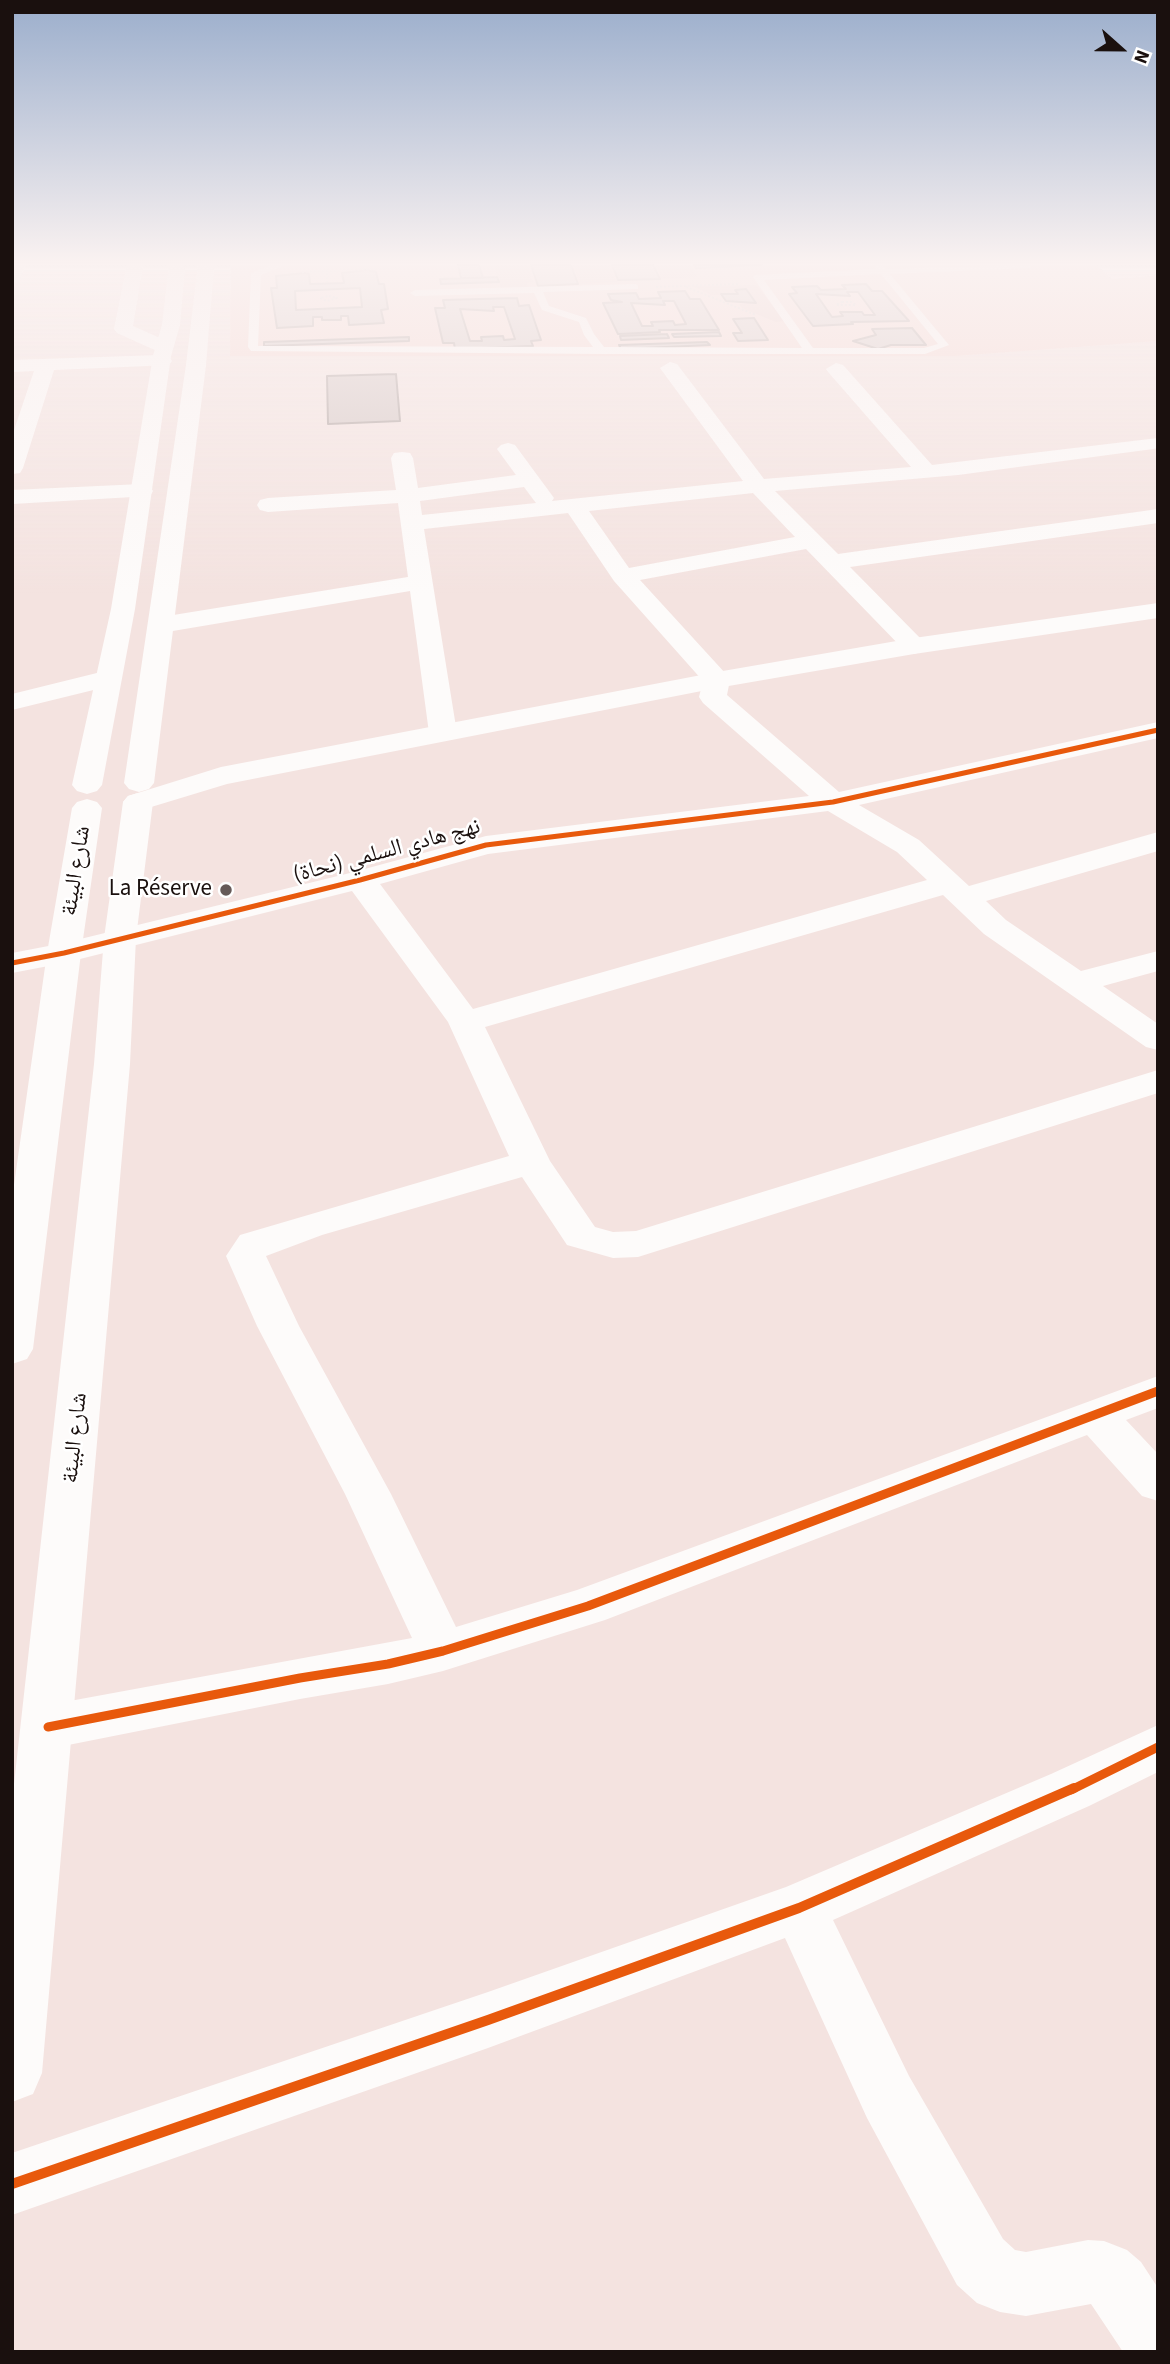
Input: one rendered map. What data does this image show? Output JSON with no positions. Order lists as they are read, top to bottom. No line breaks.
{"streets":{"street":["نهج هادي السلمي (نحاة)","شارع البيئة"]},"crossings":[["نهج هادي السلمي (نحاة)","شارع البيئة"]],"places":["La Réserve"],"north":"right"}
